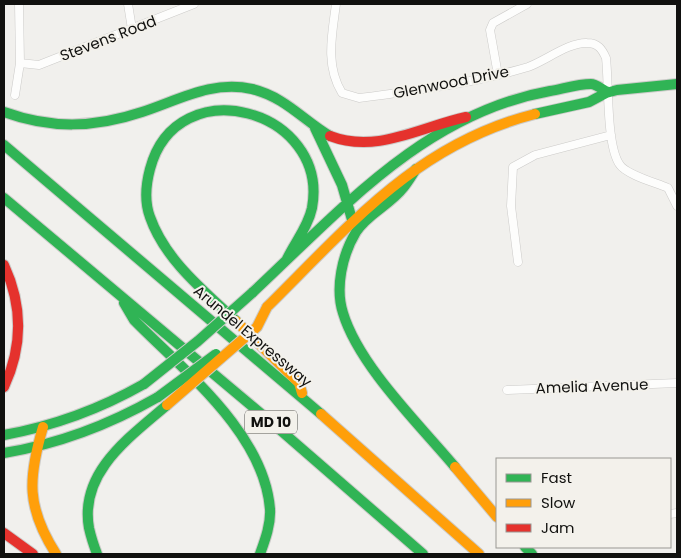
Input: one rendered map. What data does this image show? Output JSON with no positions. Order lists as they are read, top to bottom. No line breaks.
{"streets":{"main road":["Arundel Expressway","MD 10"],"street":["Stevens Road","Glenwood Drive","Amelia Avenue"]},"legend":["Fast","Slow","Jam"]}
